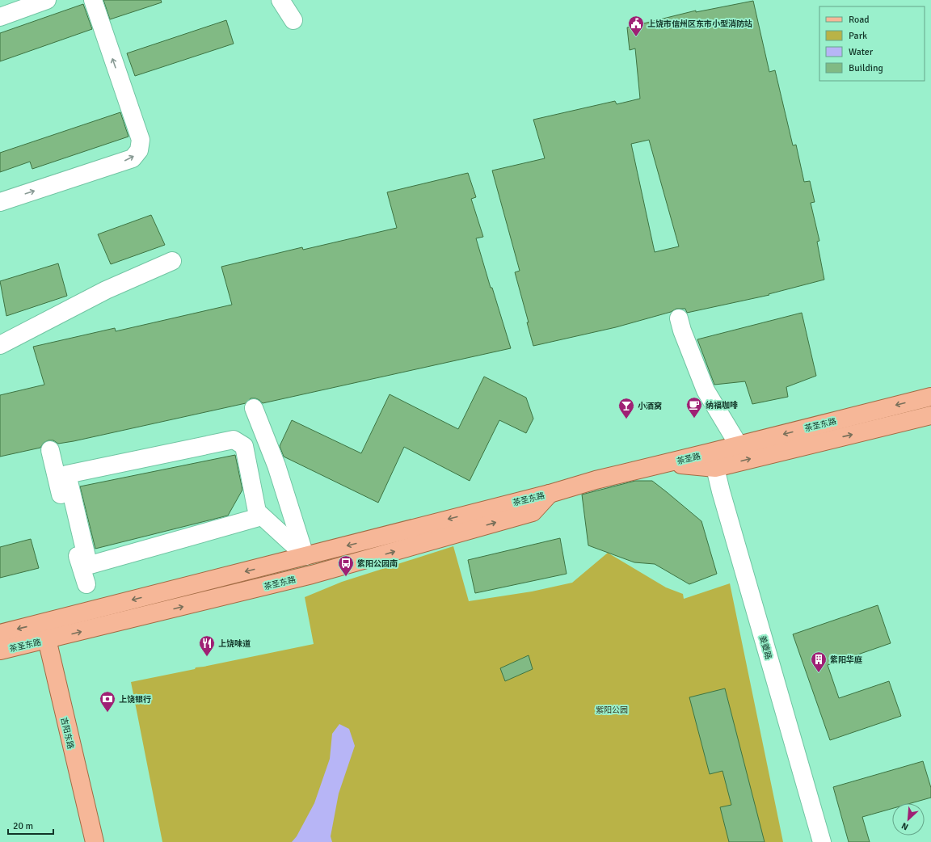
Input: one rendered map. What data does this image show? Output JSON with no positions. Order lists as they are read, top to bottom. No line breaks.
{"streets":{"main road":["茶圣东路","茶圣路","吉阳东路"],"street":["姜夔路"]},"crossings":[["茶圣东路","茶圣路"],["茶圣东路","姜夔路"],["茶圣东路","吉阳东路"],["茶圣路","姜夔路"]],"parks":["紫阳公园"],"places":{"public building":["上饶市信州区东市小型消防站"],"cafe":["纳福咖啡"],"bar":["小酒窝"],"bus stop":["紫阳公园南"],"restaurant":["上饶味道"],"building":["紫阳华庭"],"bank":["上饶银行"]},"legend":["Road","Park","Water","Building"],"scale_bar":"20 m","north":"bottom left"}
